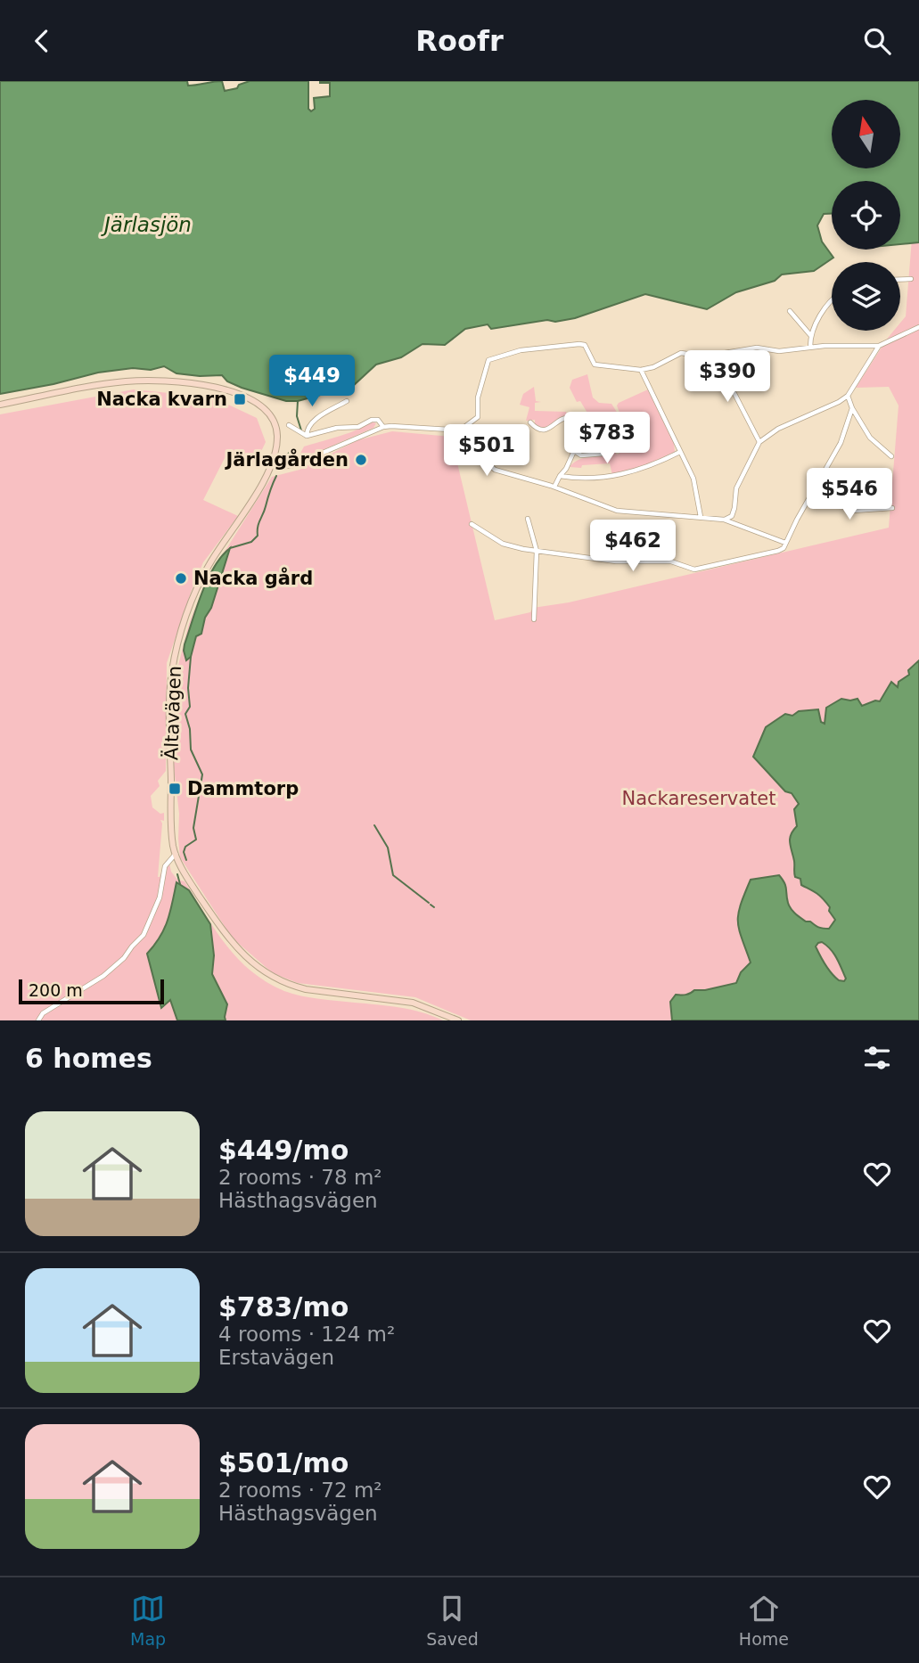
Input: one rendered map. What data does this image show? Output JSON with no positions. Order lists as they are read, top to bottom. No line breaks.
{"streets":{"main road":["Ältavägen"]},"water":["Järlasjön"],"parks":["Nackareservatet"],"places":{"transit":["Nacka kvarn","Dammtorp"],"other":["Järlagården","Nacka gård"]},"scale_bar":"200 m","north":"top","page":{"header":"Roofr","price":["$390","$449","$783","$501","$546","$462"],"scale":"200 m","heading":"6 homes","list":[{"name":"$449/mo","note":"2 rooms · 78 m² · Hästhagsvägen"},{"name":"$783/mo","note":"4 rooms · 124 m² · Erstavägen"},{"name":"$501/mo","note":"2 rooms · 72 m² · Hästhagsvägen"}],"tabs":["Map","Saved","Home"]}}
